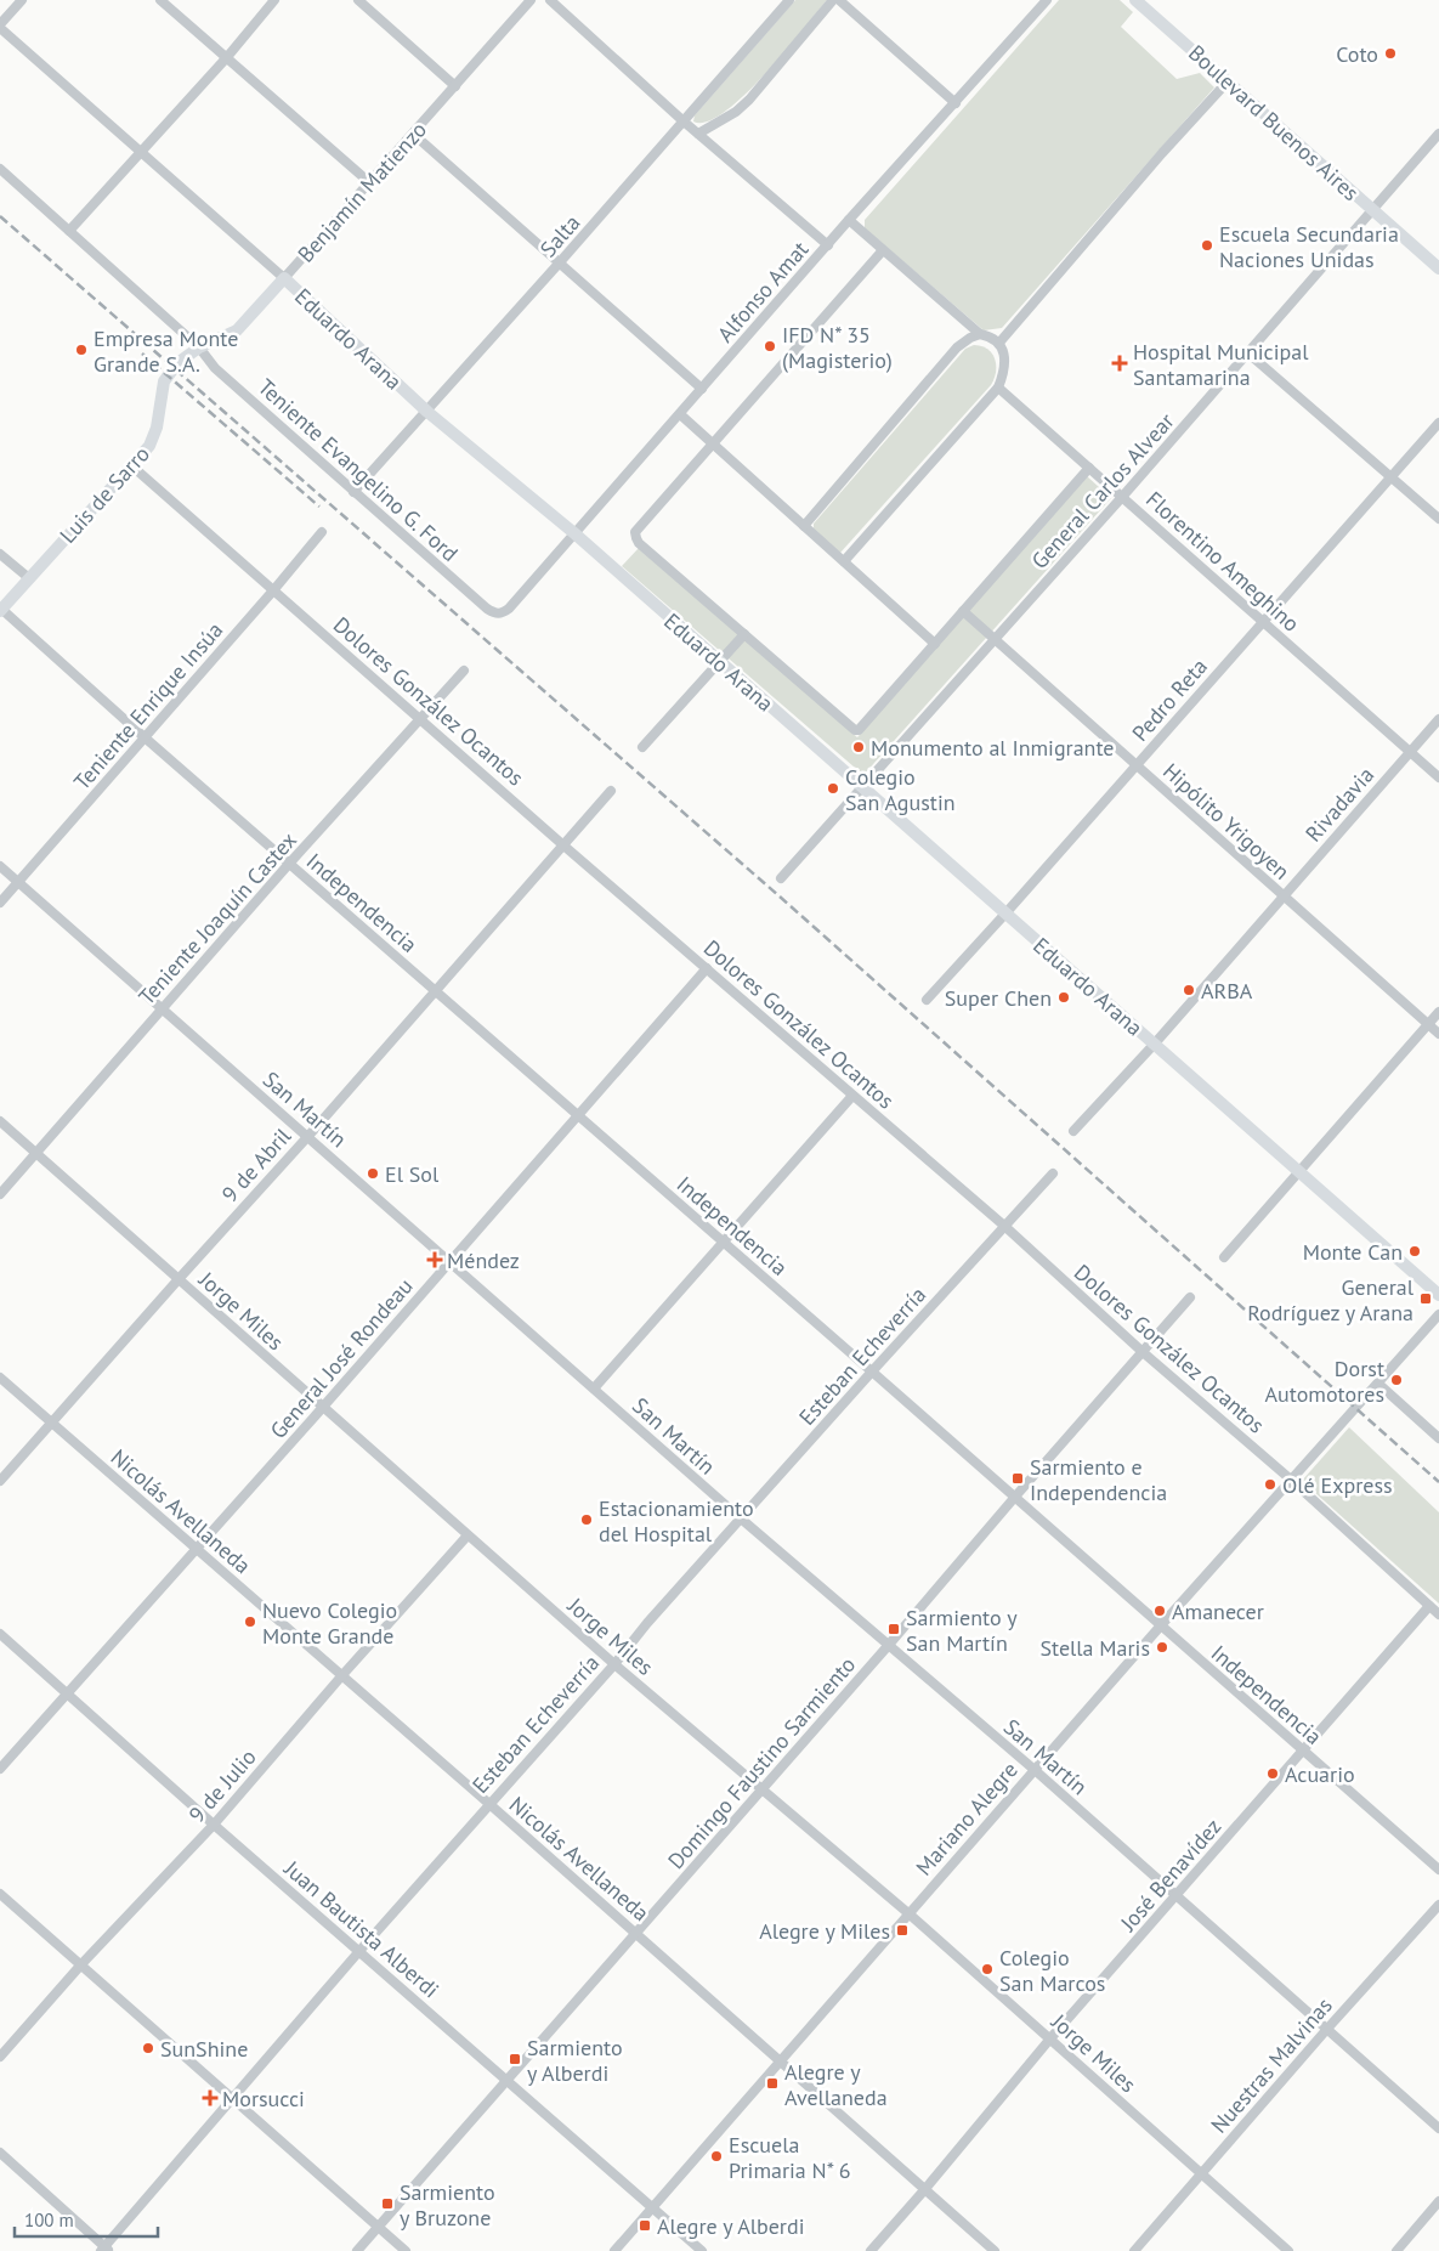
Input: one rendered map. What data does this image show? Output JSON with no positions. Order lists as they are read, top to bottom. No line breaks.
{"streets":{"main road":["Boulevard Buenos Aires","Benjamín Matienzo","Eduardo Arana","Luis de Sarro"],"street":["Salta","Alfonso Amat","Teniente Evangelino G. Ford","General Carlos Alvear","Florentino Ameghino","Pedro Reta","Dolores González Ocantos","Teniente Enrique Insúa","Rivadavia","Hipólito Yrigoyen","Independencia","Teniente Joaquín Castex","San Martín","9 de Abril","Jorge Miles","Esteban Echeverría","General José Rondeau","Nicolás Avellaneda","Domingo Faustino Sarmiento","9 de Julio","Mariano Alegre","José Benavídez","Juan Bautista Alberdi","Nuestras Malvinas"]},"crossings":[["Boulevard Buenos Aires","General Carlos Alvear"],["Benjamín Matienzo","Eduardo Arana"],["Benjamín Matienzo","Teniente Evangelino G. Ford"],["Benjamín Matienzo","Luis de Sarro"],["Salta","Eduardo Arana"],["Salta","Teniente Evangelino G. Ford"],["Alfonso Amat","Eduardo Arana"],["Alfonso Amat","Teniente Evangelino G. Ford"],["Eduardo Arana","General Carlos Alvear"],["Eduardo Arana","Pedro Reta"],["Eduardo Arana","Rivadavia"],["General Carlos Alvear","Florentino Ameghino"],["General Carlos Alvear","Hipólito Yrigoyen"],["Luis de Sarro","Dolores González Ocantos"],["Luis de Sarro","Independencia"],["Florentino Ameghino","Pedro Reta"],["Florentino Ameghino","Rivadavia"],["Pedro Reta","Hipólito Yrigoyen"],["Dolores González Ocantos","Teniente Enrique Insúa"],["Dolores González Ocantos","Teniente Joaquín Castex"],["Dolores González Ocantos","9 de Abril"],["Dolores González Ocantos","Esteban Echeverría"],["Dolores González Ocantos","General José Rondeau"],["Dolores González Ocantos","Domingo Faustino Sarmiento"],["Dolores González Ocantos","Mariano Alegre"],["Dolores González Ocantos","José Benavídez"],["Teniente Enrique Insúa","Independencia"],["Teniente Enrique Insúa","San Martín"],["Rivadavia","Hipólito Yrigoyen"],["Independencia","Teniente Joaquín Castex"],["Independencia","9 de Abril"],["Independencia","Esteban Echeverría"],["Independencia","General José Rondeau"],["Independencia","Domingo Faustino Sarmiento"],["Independencia","Mariano Alegre"],["Independencia","José Benavídez"],["Teniente Joaquín Castex","San Martín"],["Teniente Joaquín Castex","Jorge Miles"],["San Martín","9 de Abril"],["San Martín","Esteban Echeverría"],["San Martín","General José Rondeau"],["San Martín","Domingo Faustino Sarmiento"],["San Martín","Mariano Alegre"],["San Martín","José Benavídez"],["San Martín","Nuestras Malvinas"],["9 de Abril","Jorge Miles"],["9 de Abril","Nicolás Avellaneda"],["Jorge Miles","Esteban Echeverría"],["Jorge Miles","General José Rondeau"],["Jorge Miles","Domingo Faustino Sarmiento"],["Jorge Miles","9 de Julio"],["Jorge Miles","Mariano Alegre"],["Jorge Miles","José Benavídez"],["Jorge Miles","Nuestras Malvinas"],["Esteban Echeverría","Nicolás Avellaneda"],["Esteban Echeverría","Juan Bautista Alberdi"],["General José Rondeau","Nicolás Avellaneda"],["General José Rondeau","Juan Bautista Alberdi"],["Nicolás Avellaneda","Domingo Faustino Sarmiento"],["Nicolás Avellaneda","9 de Julio"],["Nicolás Avellaneda","Mariano Alegre"],["Nicolás Avellaneda","José Benavídez"],["Domingo Faustino Sarmiento","Juan Bautista Alberdi"],["9 de Julio","Juan Bautista Alberdi"],["Mariano Alegre","Juan Bautista Alberdi"]],"places":{"other":["Coto","Escuela Secundaria Naciones Unidas","IFD N* 35 (Magisterio)","Empresa Monte Grande S.A.","Monumento al Inmigrante","Colegio San Agustin","ARBA","Super Chen","El Sol","Monte Can","Dorst Automotores","Olé Express","Estacionamiento del Hospital","Amanecer","Nuevo Colegio Monte Grande","Stella Maris","Acuario","Colegio San Marcos","SunShine","Escuela Primaria N* 6"],"health":["Hospital Municipal Santamarina","Méndez","Morsucci"],"transit":["General Rodríguez y Arana","Sarmiento e Independencia","Sarmiento y San Martín","Alegre y Miles","Sarmiento y Alberdi","Alegre y Avellaneda","Sarmiento y Bruzone","Alegre y Alberdi"]},"scale_bar":"100 m"}
